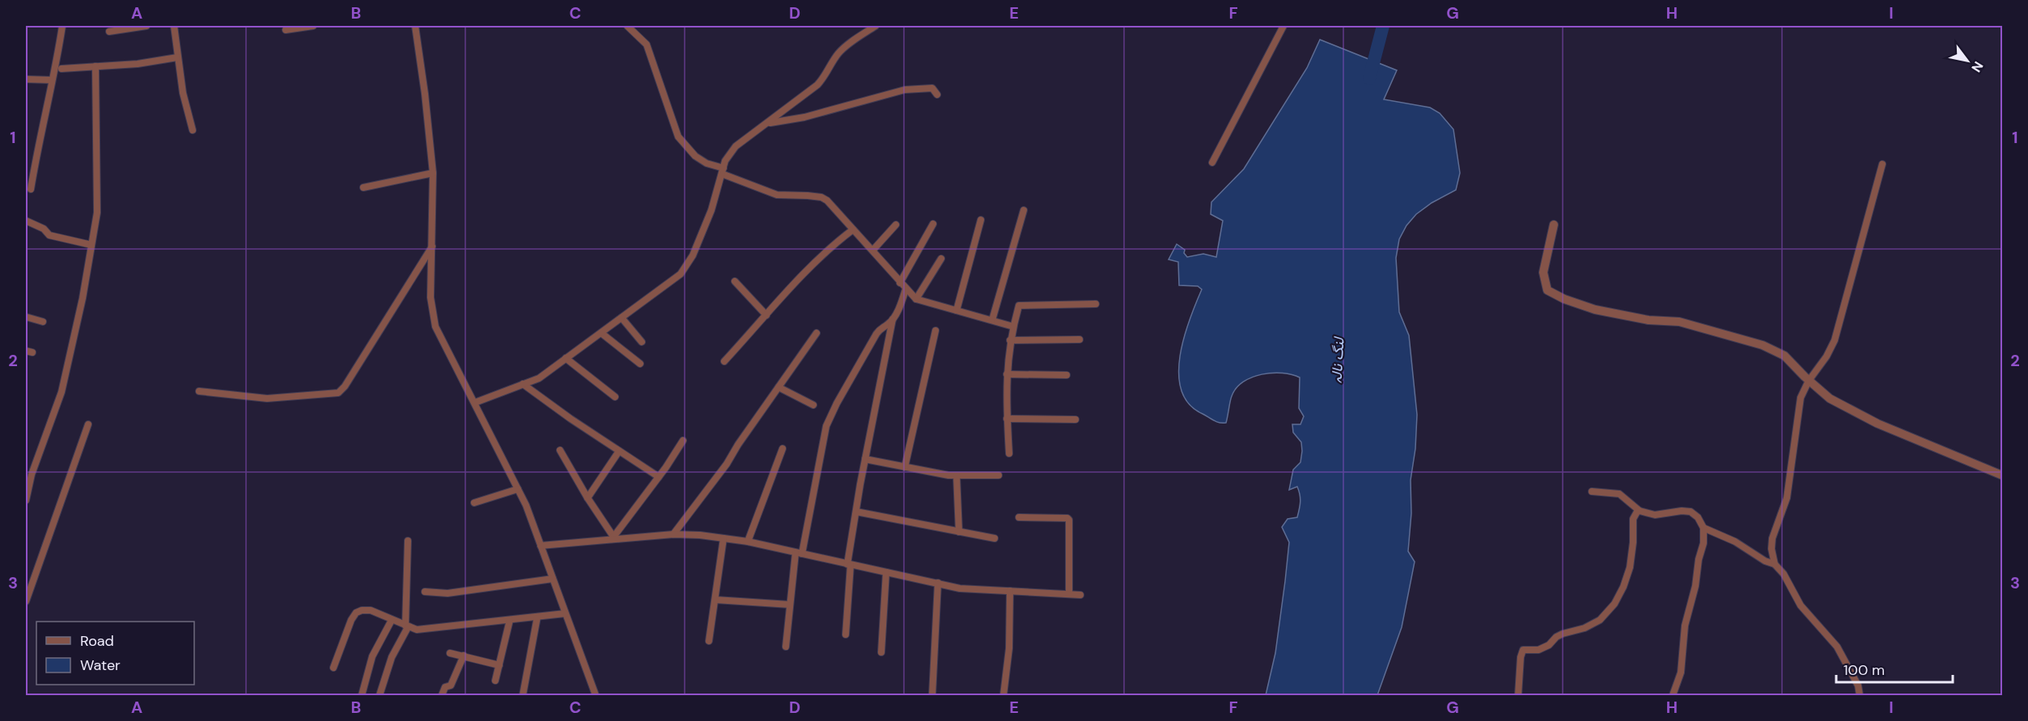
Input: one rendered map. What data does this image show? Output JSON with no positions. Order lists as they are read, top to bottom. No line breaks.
{"water":["لنگ نالہ"],"legend":["Road","Water"],"scale_bar":"100 m","north":"bottom right","grid":{"columns":["A","B","C","D","E","F","G","H","I"],"rows":["1","2","3"]}}
